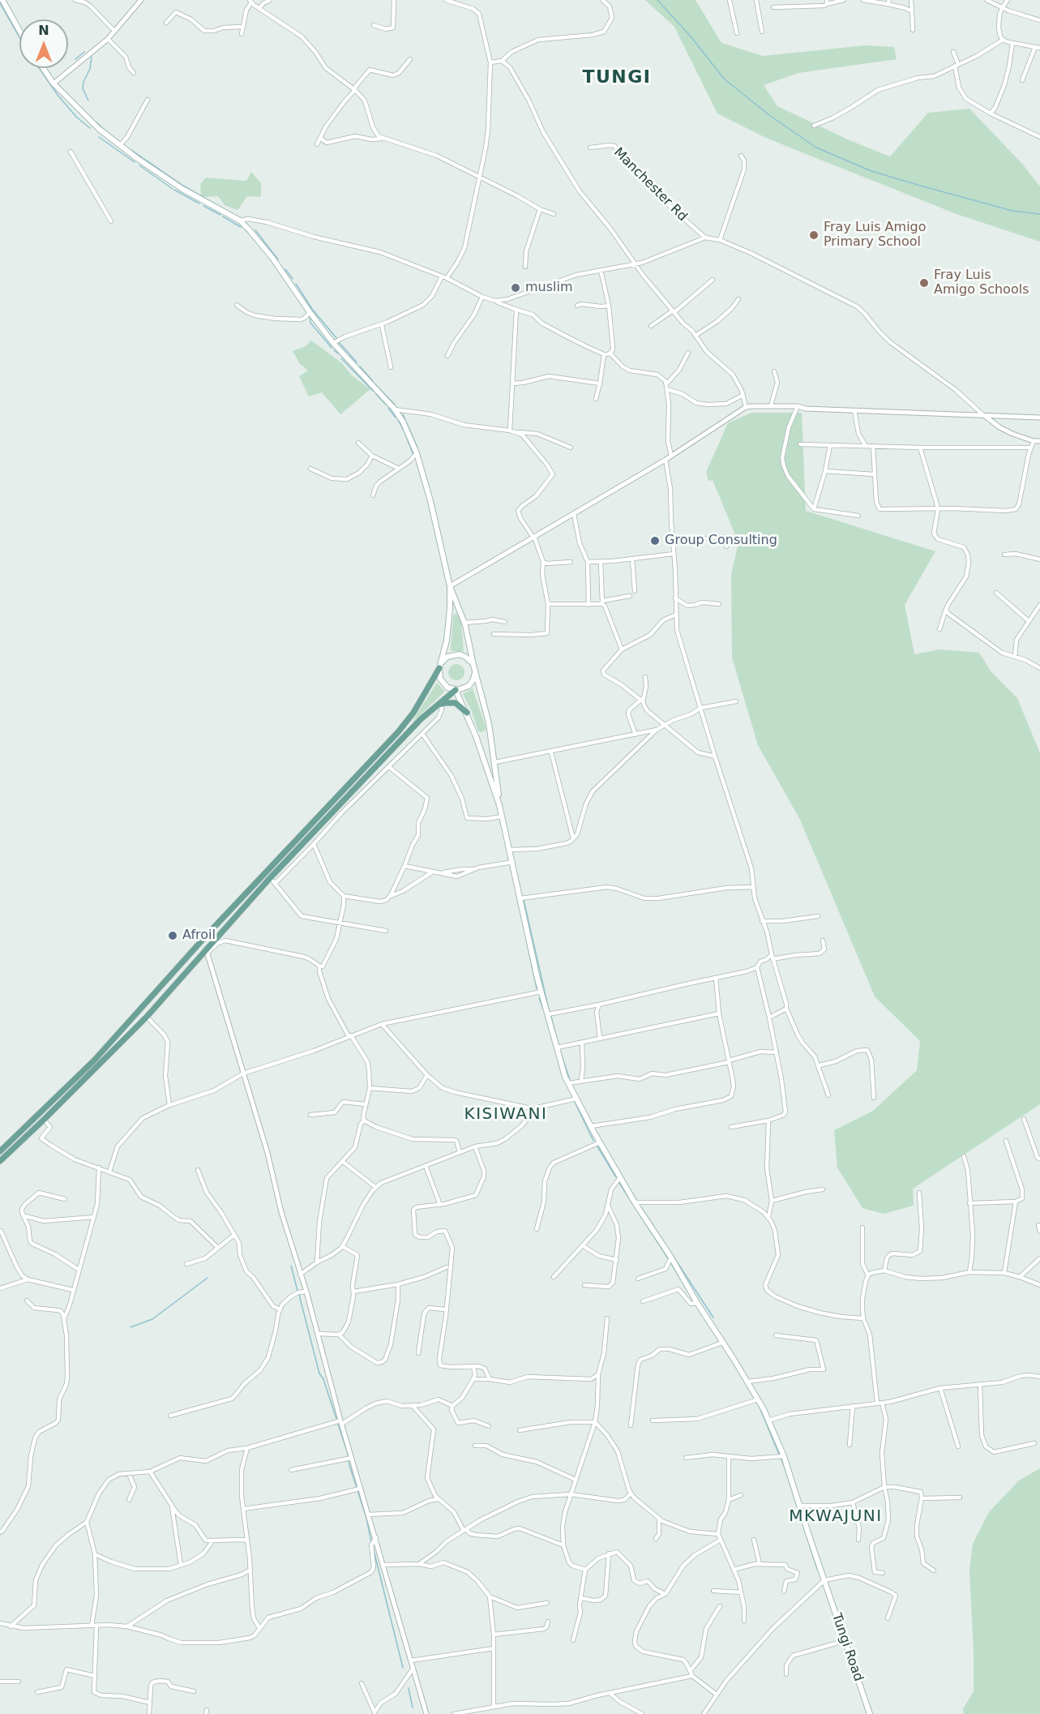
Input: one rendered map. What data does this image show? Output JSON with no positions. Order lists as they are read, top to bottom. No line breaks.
{"streets":{"main road":["Tungi Road"],"street":["Manchester Rd"]},"districts":["TUNGI","KISIWANI","MKWAJUNI"],"places":["Fray Luis Amigo Primary School","Fray Luis Amigo Schools","muslim","Group Consulting","Afroil"],"north":"top"}
